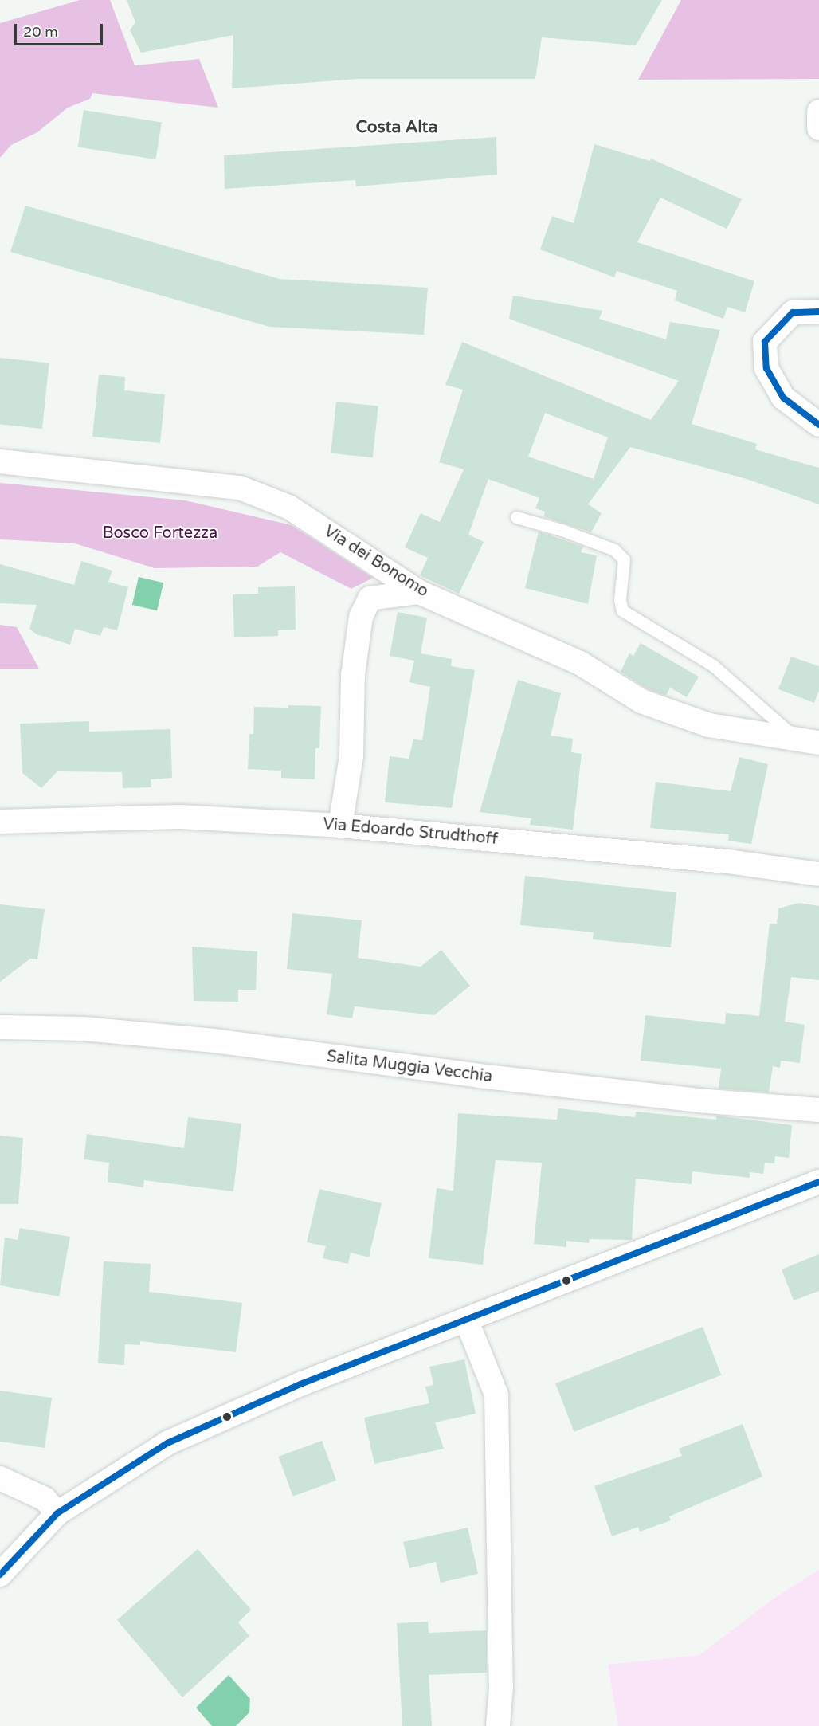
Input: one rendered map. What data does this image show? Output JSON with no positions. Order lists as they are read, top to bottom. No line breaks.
{"streets":{"street":["Via dei Bonomo","Via Edoardo Strudthoff","Salita Muggia Vecchia"]},"districts":["Costa Alta"],"parks":["Bosco Fortezza"],"scale_bar":"20 m"}
